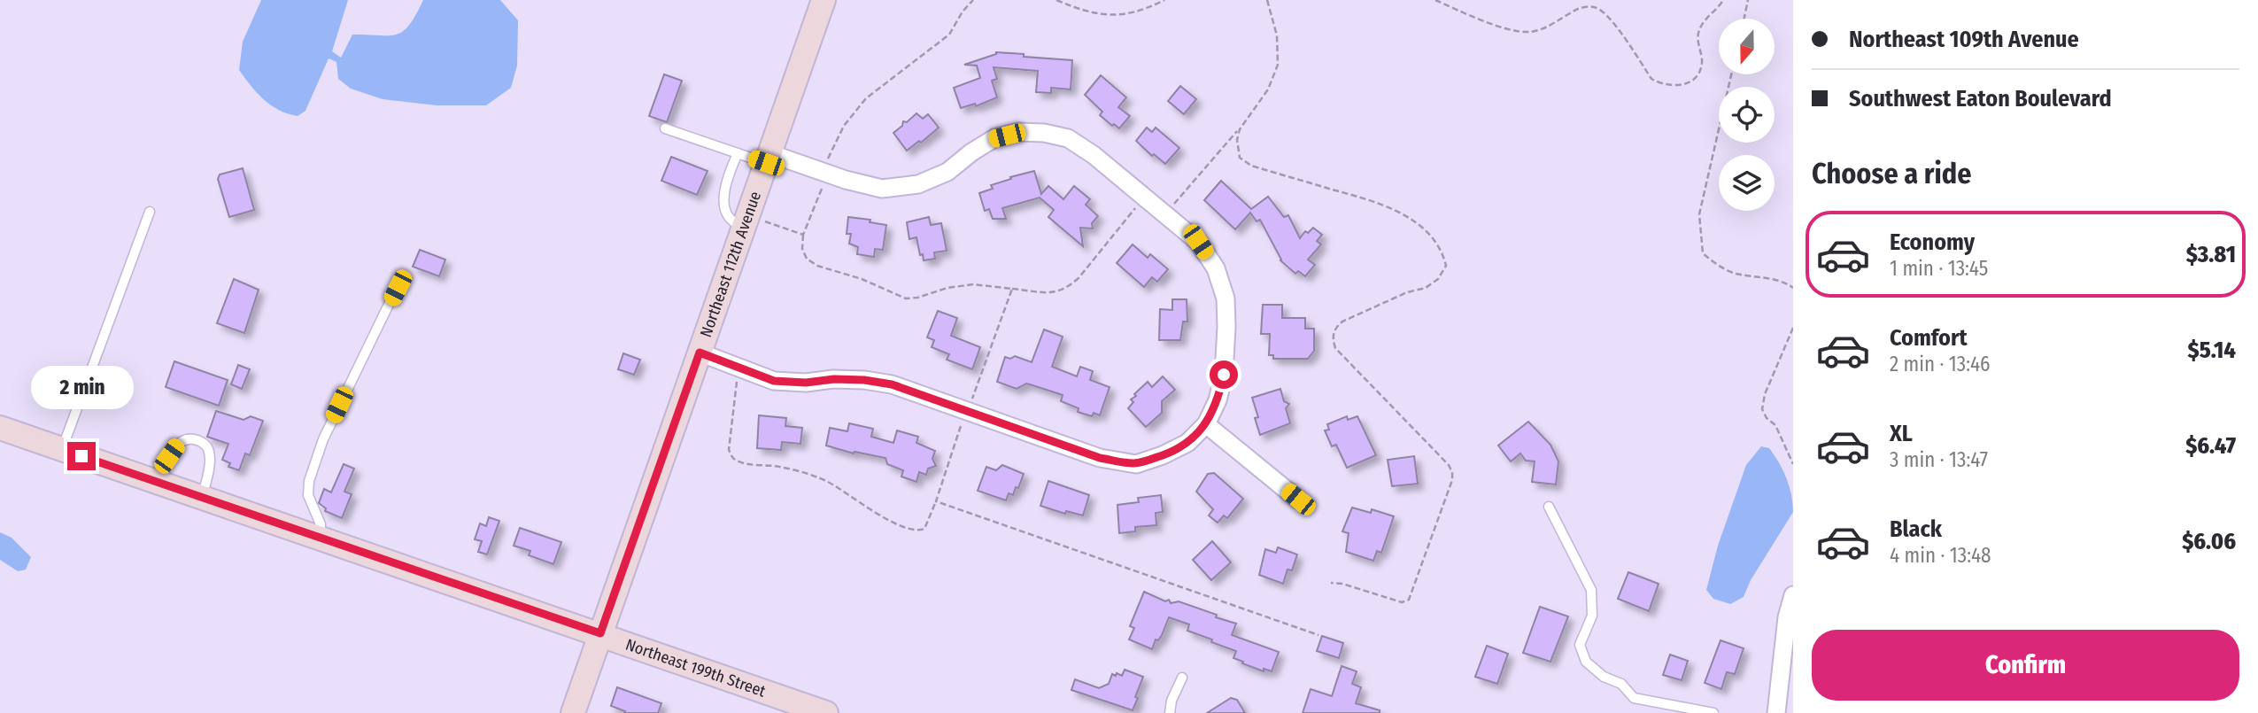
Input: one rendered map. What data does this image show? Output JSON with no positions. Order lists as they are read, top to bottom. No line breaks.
{"streets":{"main road":["Northeast 112th Avenue","Northeast 199th Street"]},"crossings":[["Northeast 112th Avenue","Northeast 199th Street"]],"north":"bottom","page":{"banner":["Northeast 109th Avenue","Southwest Eaton Boulevard"],"heading":"Choose a ride","list":[{"name":"Economy","note":"1 min · 13:45","value":"$3.81"},{"name":"Comfort","note":"2 min · 13:46","value":"$5.14"},{"name":"XL","note":"3 min · 13:47","value":"$6.47"},{"name":"Black","note":"4 min · 13:48","value":"$6.06"}],"bubble":"2 min","buttons":"Confirm"}}
